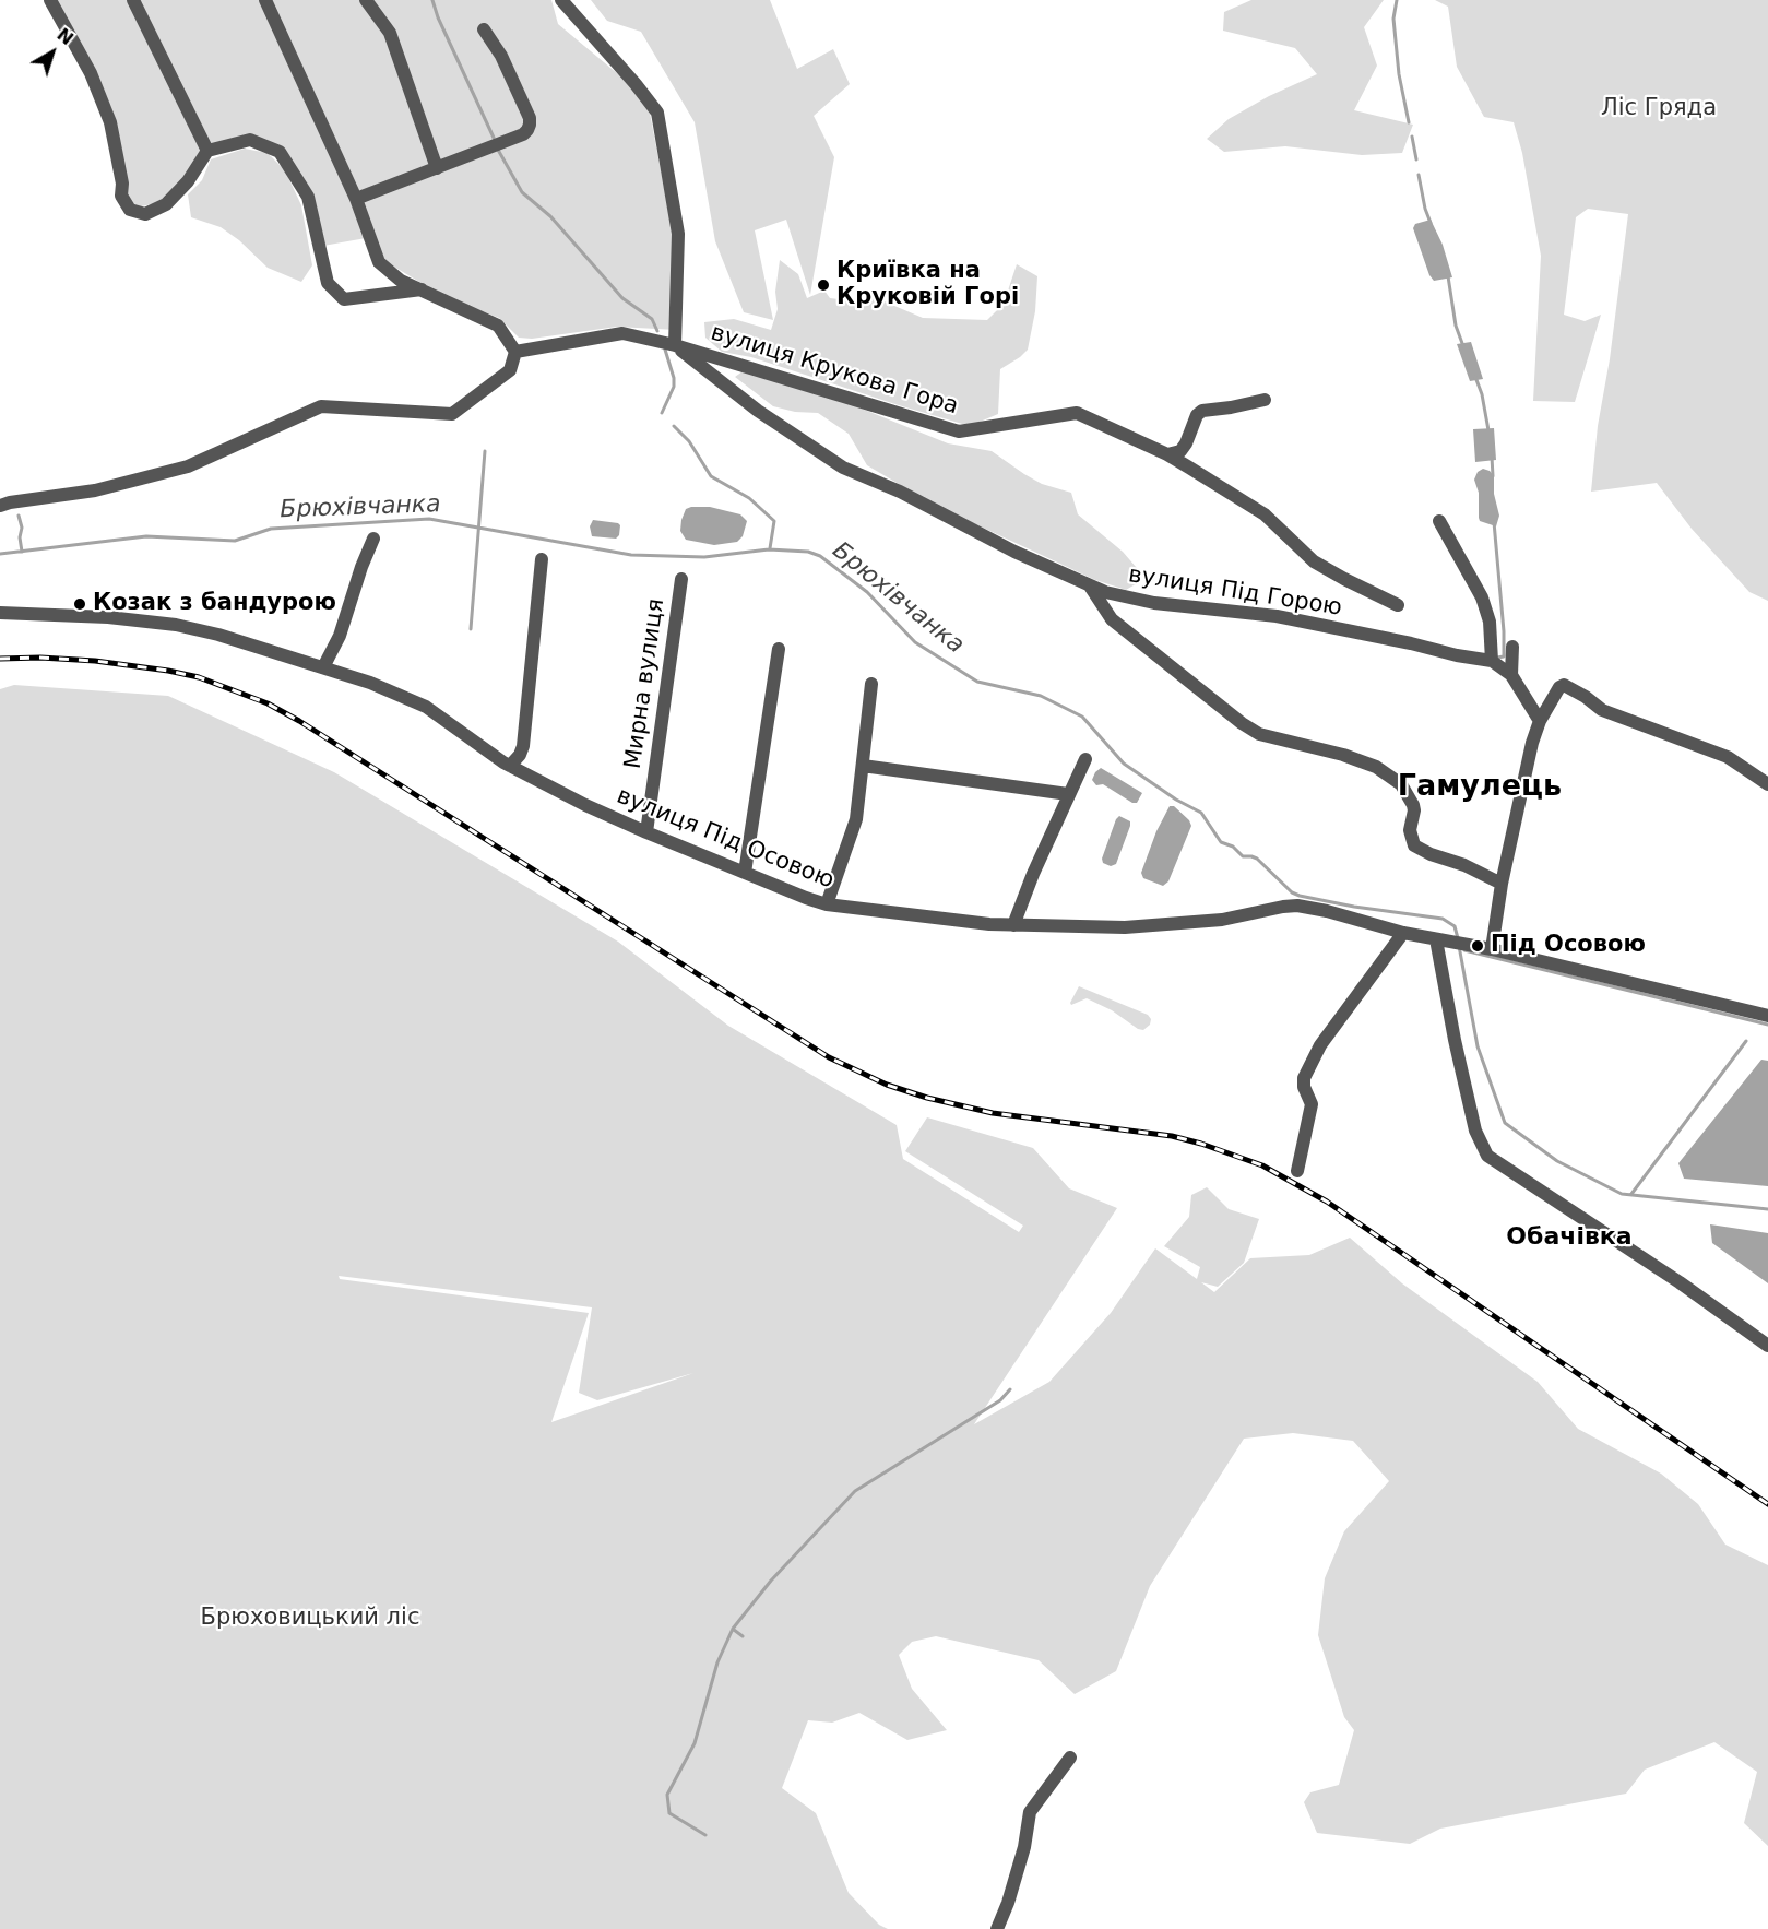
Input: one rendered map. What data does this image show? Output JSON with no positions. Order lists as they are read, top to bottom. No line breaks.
{"streets":{"street":["вулиця Крукова Гора","вулиця Під Горою","Мирна вулиця","вулиця Під Осовою"]},"crossings":[["вулиця Крукова Гора","вулиця Під Горою"],["Мирна вулиця","вулиця Під Осовою"]],"districts":["Гамулець","Обачівка"],"water":["Брюхівчанка"],"parks":["Ліс Гряда","Брюховицький ліс"],"places":["Криївка на Круковій Горі","Козак з бандурою","Під Осовою"],"north":"top right"}
